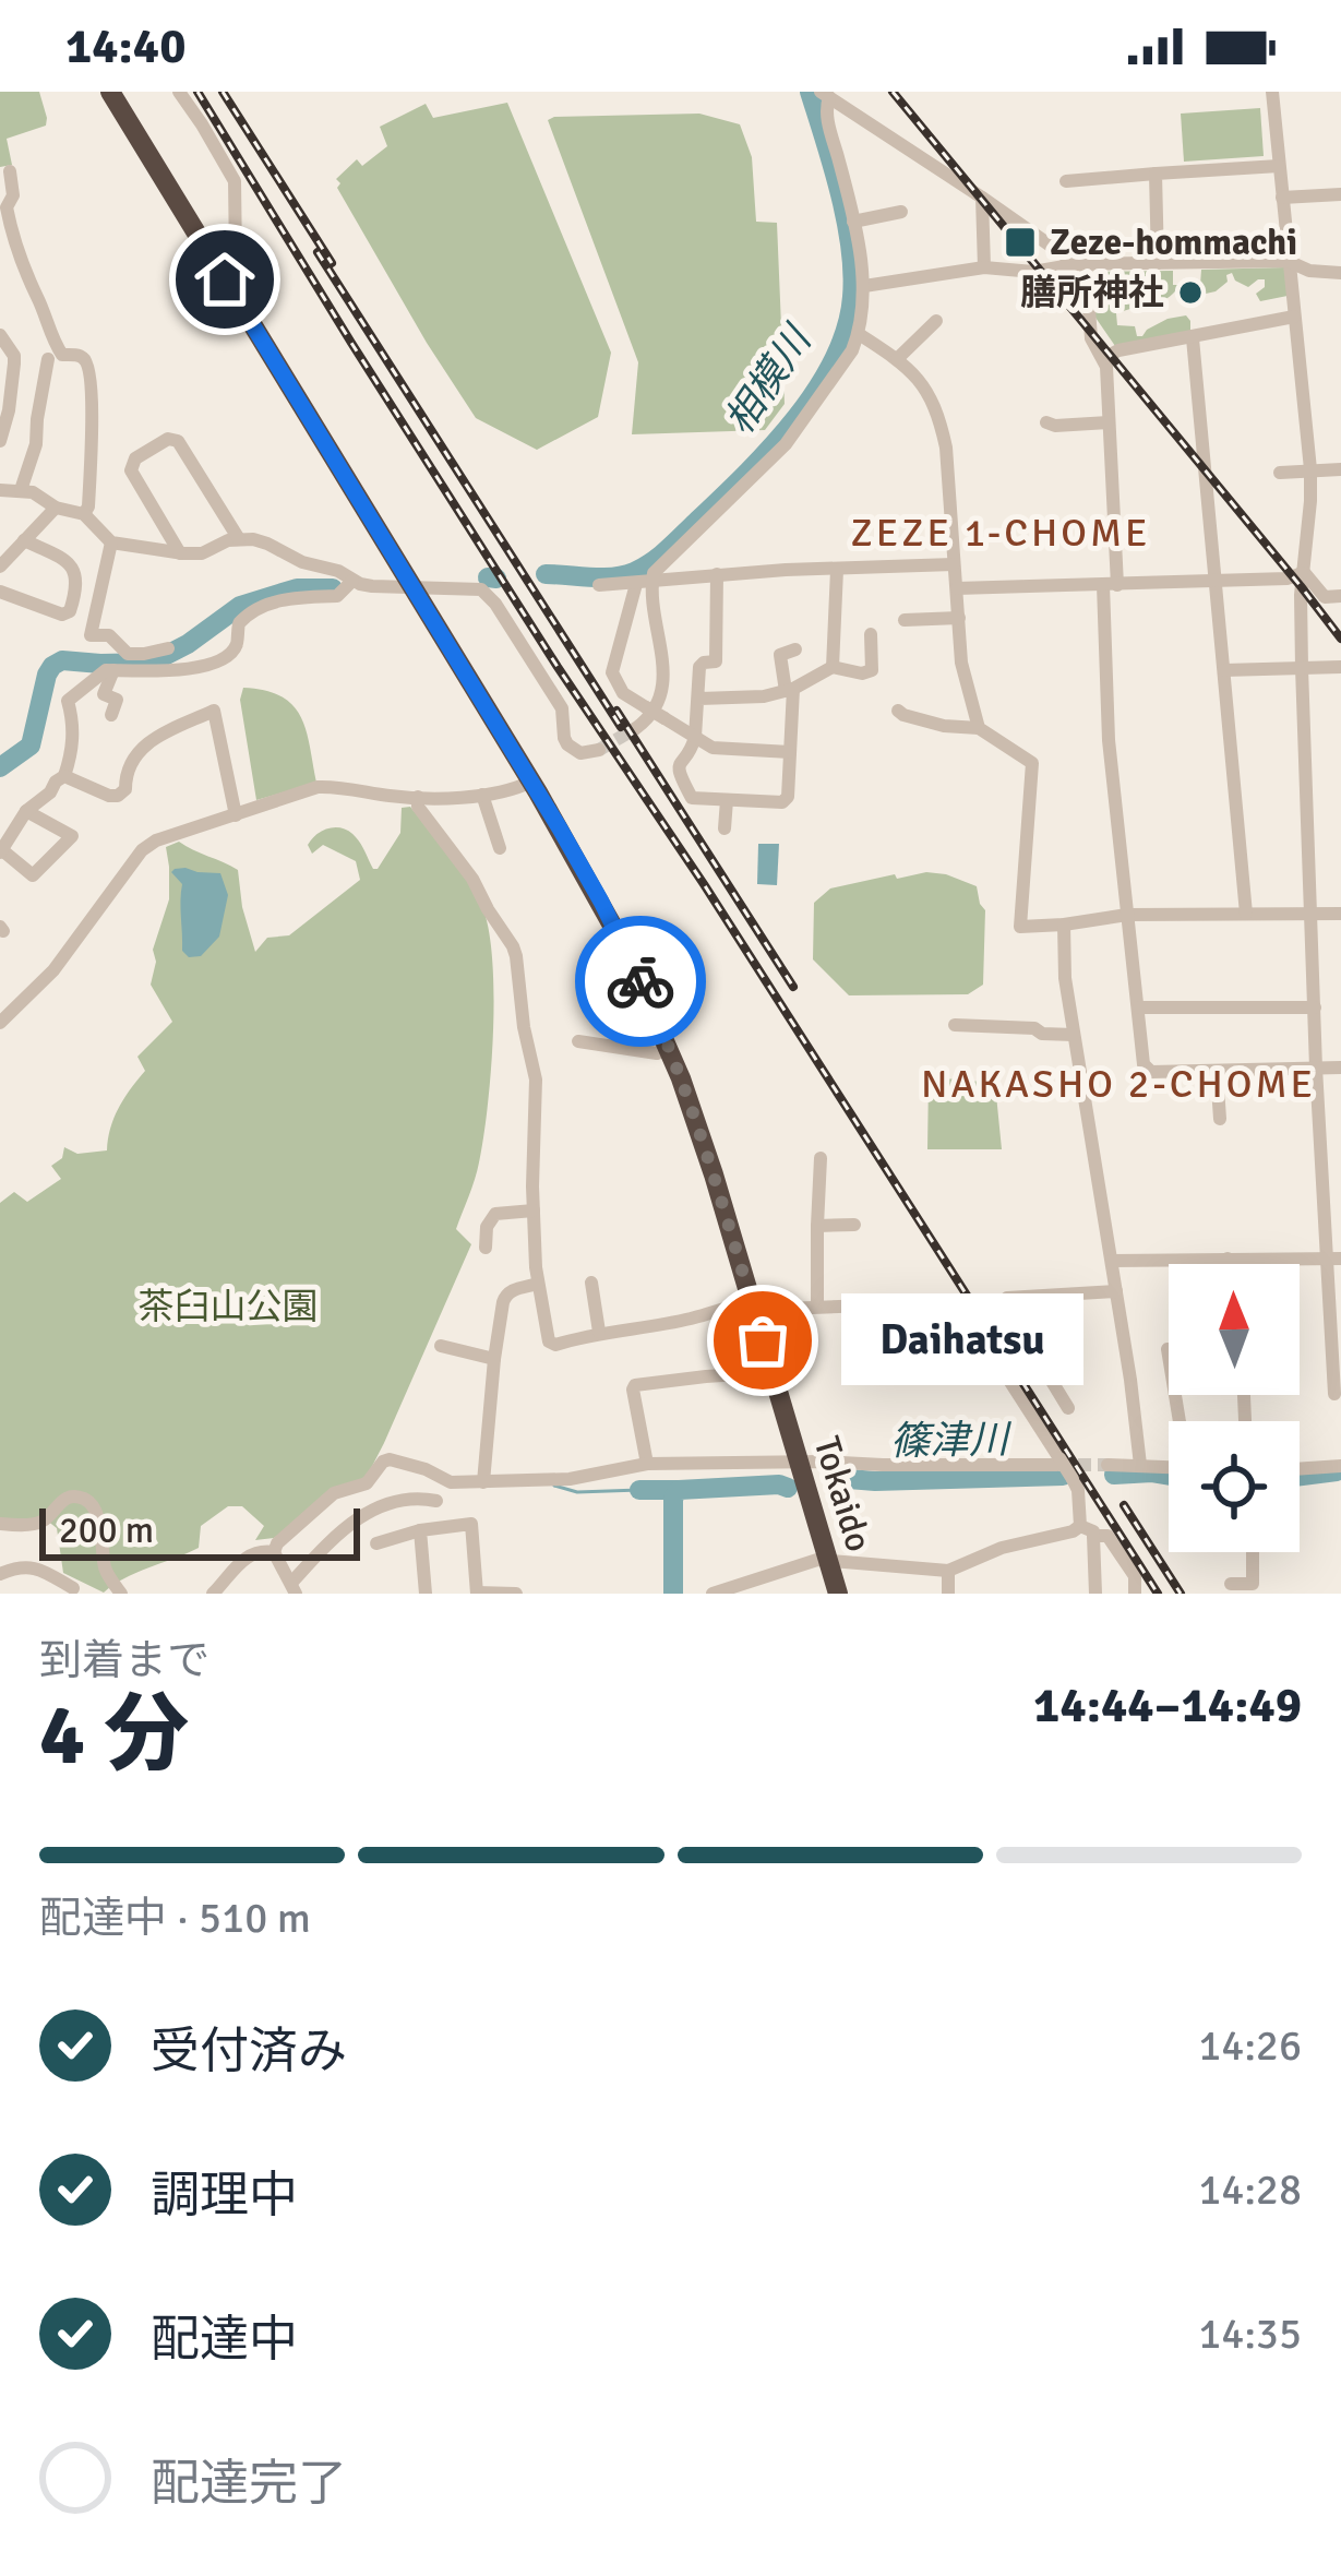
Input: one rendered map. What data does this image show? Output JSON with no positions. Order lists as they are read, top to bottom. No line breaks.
{"streets":{"highway":["Tokaido"]},"districts":["ZEZE 1-CHOME","NAKASHO 2-CHOME"],"water":["相模川","篠津川"],"parks":["茶臼山公園"],"places":{"transit":["Zeze-hommachi"],"other":["膳所神社","Daihatsu"]},"scale_bar":"200 m","north":"top","page":{"status":"14:40","bubble":"Daihatsu","scale":"200 m","heading":["4 分","到着まで","14:44–14:49"],"bar":"配達中 · 510 m","list":[["受付済み","14:26"],["調理中","14:28"],["配達中","14:35"],"配達完了"]}}
